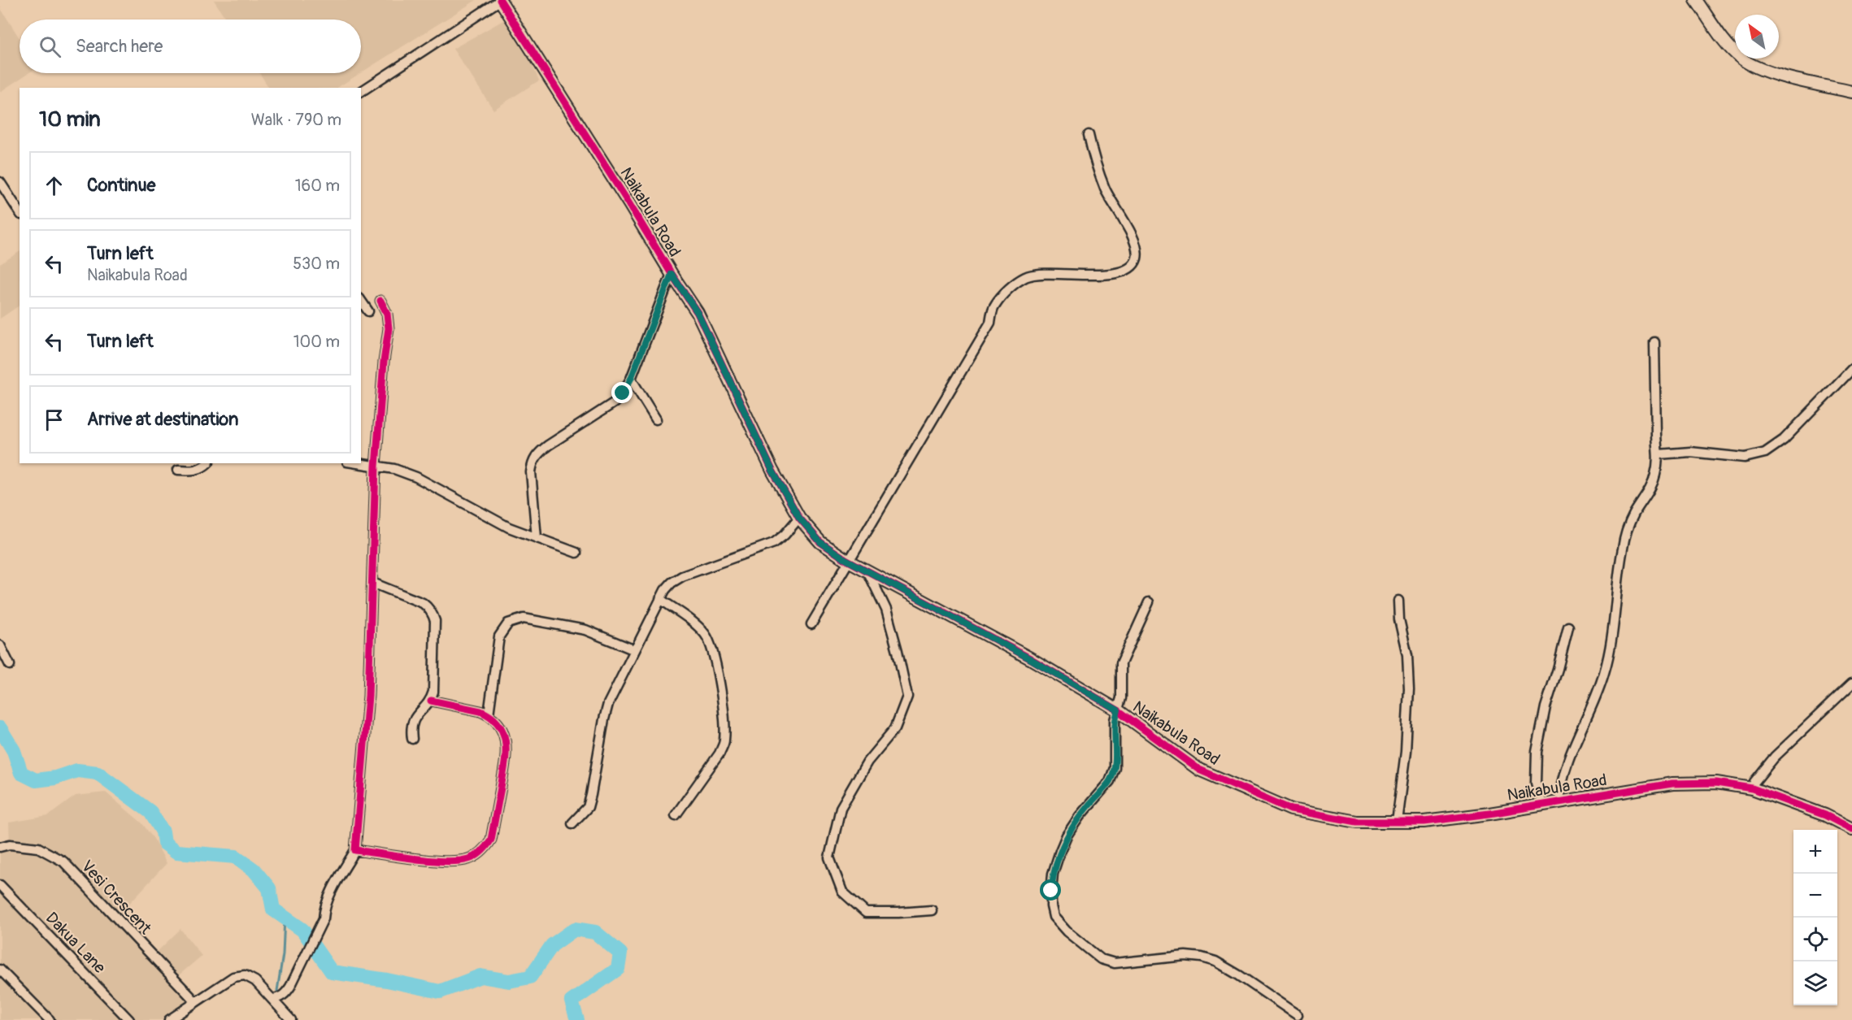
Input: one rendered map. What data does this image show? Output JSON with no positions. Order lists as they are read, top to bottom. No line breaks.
{"streets":{"street":["Naikabula Road","Vesi Crescent","Dakua Lane"]},"north":"top left","page":{"search":"Search here","heading":["10 min","Walk · 790 m"],"list":[["Continue","160 m"],["Turn left","Naikabula Road","530 m"],["Turn left","100 m"],"Arrive at destination"],"map_buttons":["+","−"]}}
